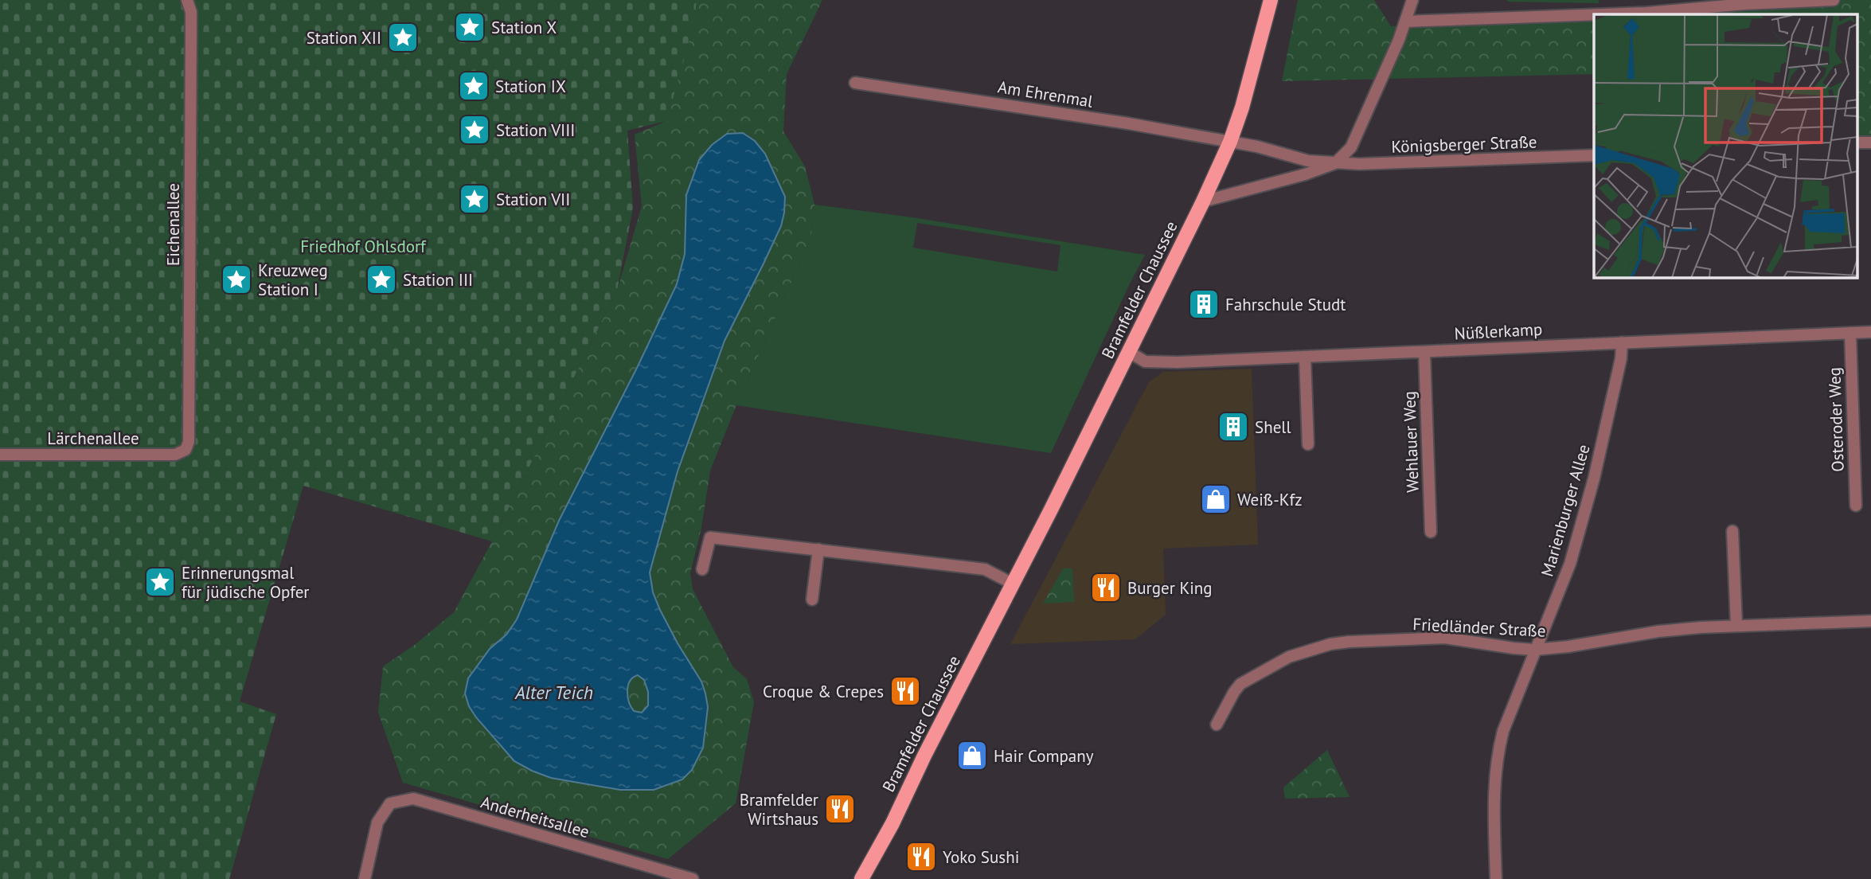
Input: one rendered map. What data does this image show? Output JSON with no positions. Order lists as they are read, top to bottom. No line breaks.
{"streets":{"main road":["Bramfelder Chaussee"],"street":["Am Ehrenmal","Königsberger Straße","Eichenallee","Nüßlerkamp","Osteroder Weg","Lärchenallee","Wehlauer Weg","Marienburger Allee","Friedländer Straße","Anderheitsallee"]},"crossings":[["Am Ehrenmal","Königsberger Straße"],["Am Ehrenmal","Bramfelder Chaussee"],["Königsberger Straße","Bramfelder Chaussee"],["Eichenallee","Lärchenallee"],["Bramfelder Chaussee","Nüßlerkamp"],["Nüßlerkamp","Osteroder Weg"],["Nüßlerkamp","Wehlauer Weg"],["Nüßlerkamp","Marienburger Allee"],["Marienburger Allee","Friedländer Straße"]],"water":["Alter Teich"],"parks":["Friedhof Ohlsdorf"],"places":{"place":["Station X","Station XII","Station IX","Station VIII","Station VII","Kreuzweg Station I","Station III","Erinnerungsmal für jüdische Opfer"],"building":["Fahrschule Studt","Shell"],"shop":["Weiß-Kfz","Hair Company"],"restaurant":["Burger King","Croque & Crepes","Bramfelder Wirtshaus","Yoko Sushi"]}}
